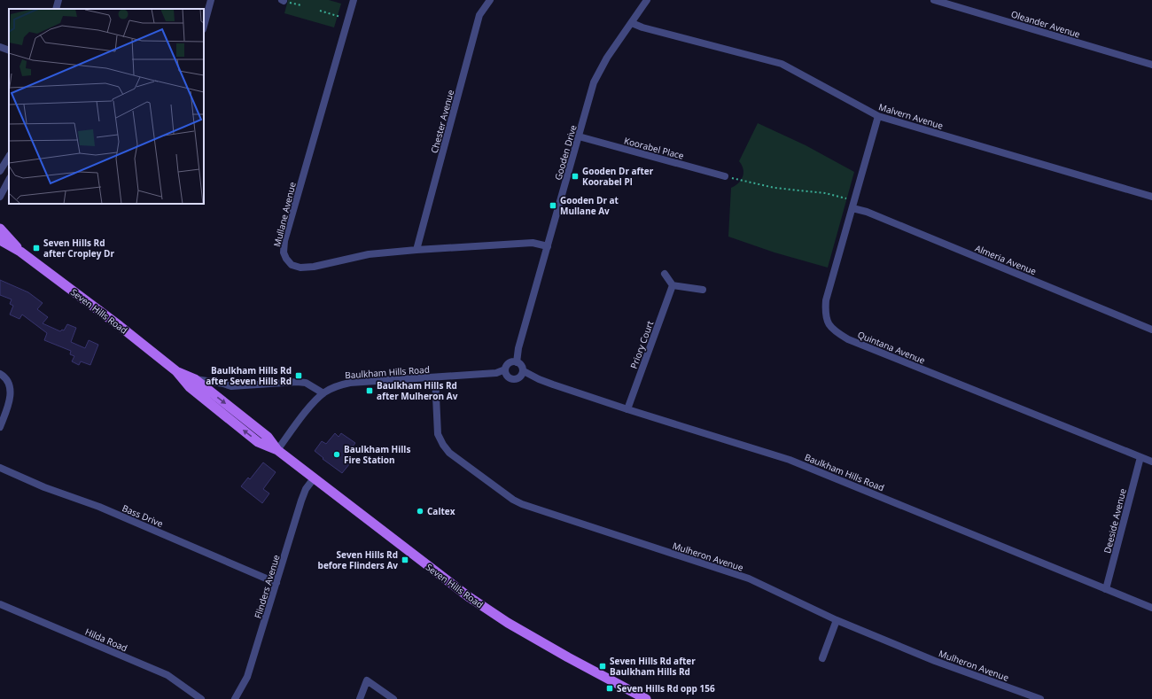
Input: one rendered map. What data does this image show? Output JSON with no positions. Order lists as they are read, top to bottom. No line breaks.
{"streets":{"main road":["Seven Hills Road"],"street":["Oleander Avenue","Malvern Avenue","Chester Avenue","Koorabel Place","Gooden Drive","Mullane Avenue","Almeria Avenue","Priory Court","Quintana Avenue","Baulkham Hills Road","Bass Drive","Deeside Avenue","Mulheron Avenue","Flinders Avenue","Hilda Road"]},"crossings":[["Malvern Avenue","Gooden Drive"],["Malvern Avenue","Quintana Avenue"],["Chester Avenue","Mullane Avenue"],["Koorabel Place","Gooden Drive"],["Gooden Drive","Mullane Avenue"],["Gooden Drive","Baulkham Hills Road"],["Almeria Avenue","Quintana Avenue"],["Seven Hills Road","Baulkham Hills Road"],["Seven Hills Road","Flinders Avenue"],["Priory Court","Baulkham Hills Road"],["Quintana Avenue","Deeside Avenue"],["Baulkham Hills Road","Deeside Avenue"],["Baulkham Hills Road","Mulheron Avenue"],["Bass Drive","Flinders Avenue"]],"places":{"transit":["Gooden Dr after Koorabel Pl","Gooden Dr at Mullane Av","Seven Hills Rd after Cropley Dr","Baulkham Hills Rd after Seven Hills Rd","Baulkham Hills Rd after Mulheron Av","Seven Hills Rd before Flinders Av","Seven Hills Rd after Baulkham Hills Rd","Seven Hills Rd opp 156"],"other":["Baulkham Hills Fire Station","Caltex"]}}
